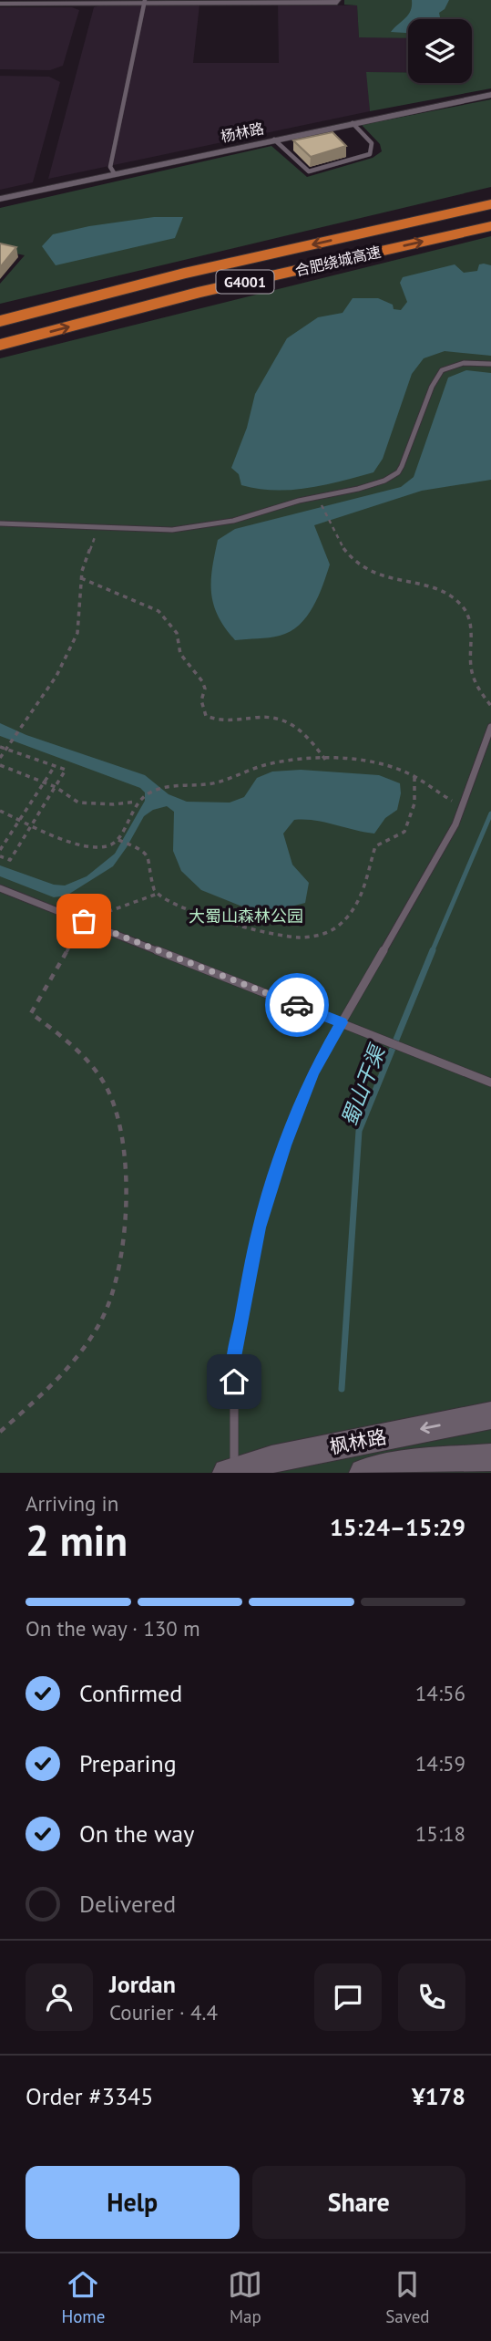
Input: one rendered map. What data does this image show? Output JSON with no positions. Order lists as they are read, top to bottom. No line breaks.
{"streets":{"highway":["合肥绕城高速","G4001"],"main road":["枫林路"],"street":["杨林路"]},"water":["蜀山干渠"],"parks":["大蜀山森林公园"],"page":{"heading":["2 min","Arriving in","15:24–15:29"],"panel":["Jordan","Courier · 4.4","Order #3345","¥178"],"bar":"On the way · 130 m","list":[["Confirmed","14:56"],["Preparing","14:59"],["On the way","15:18"],"Delivered"],"buttons":["Help","Share"],"tabs":["Home","Map","Saved"]}}
